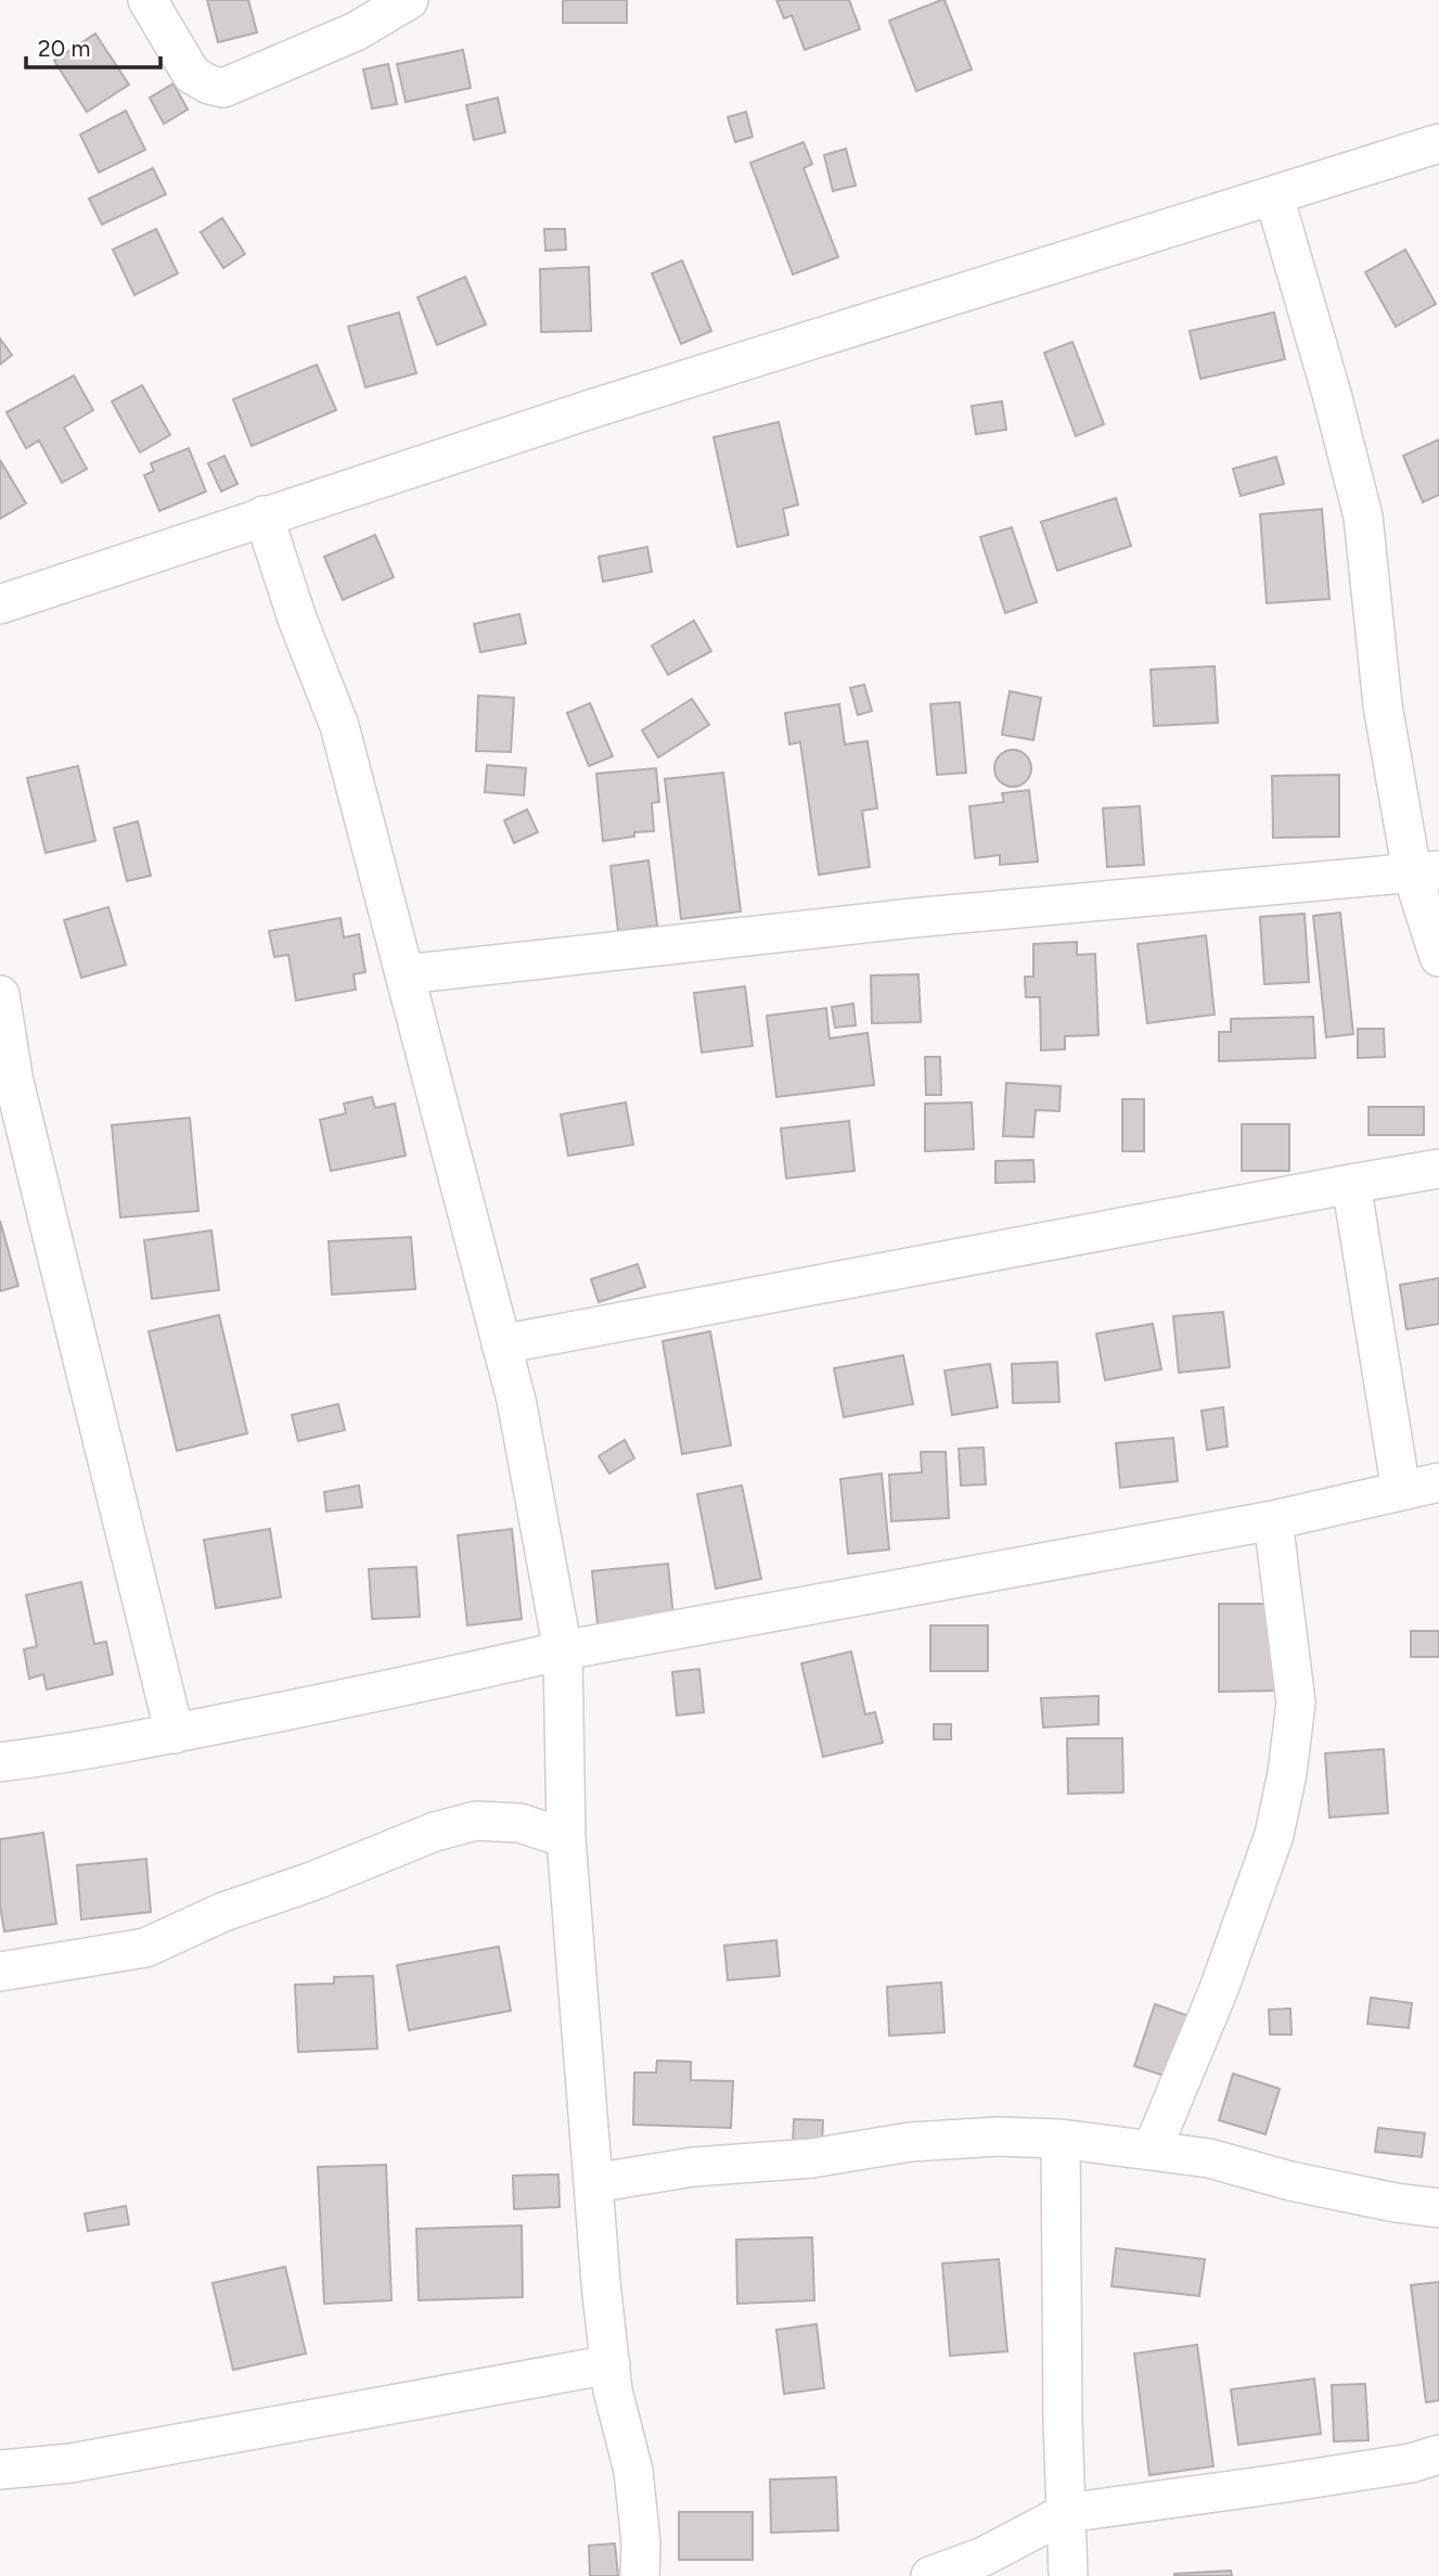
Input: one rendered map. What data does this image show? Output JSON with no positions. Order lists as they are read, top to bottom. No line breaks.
{"scale_bar":"20 m"}
